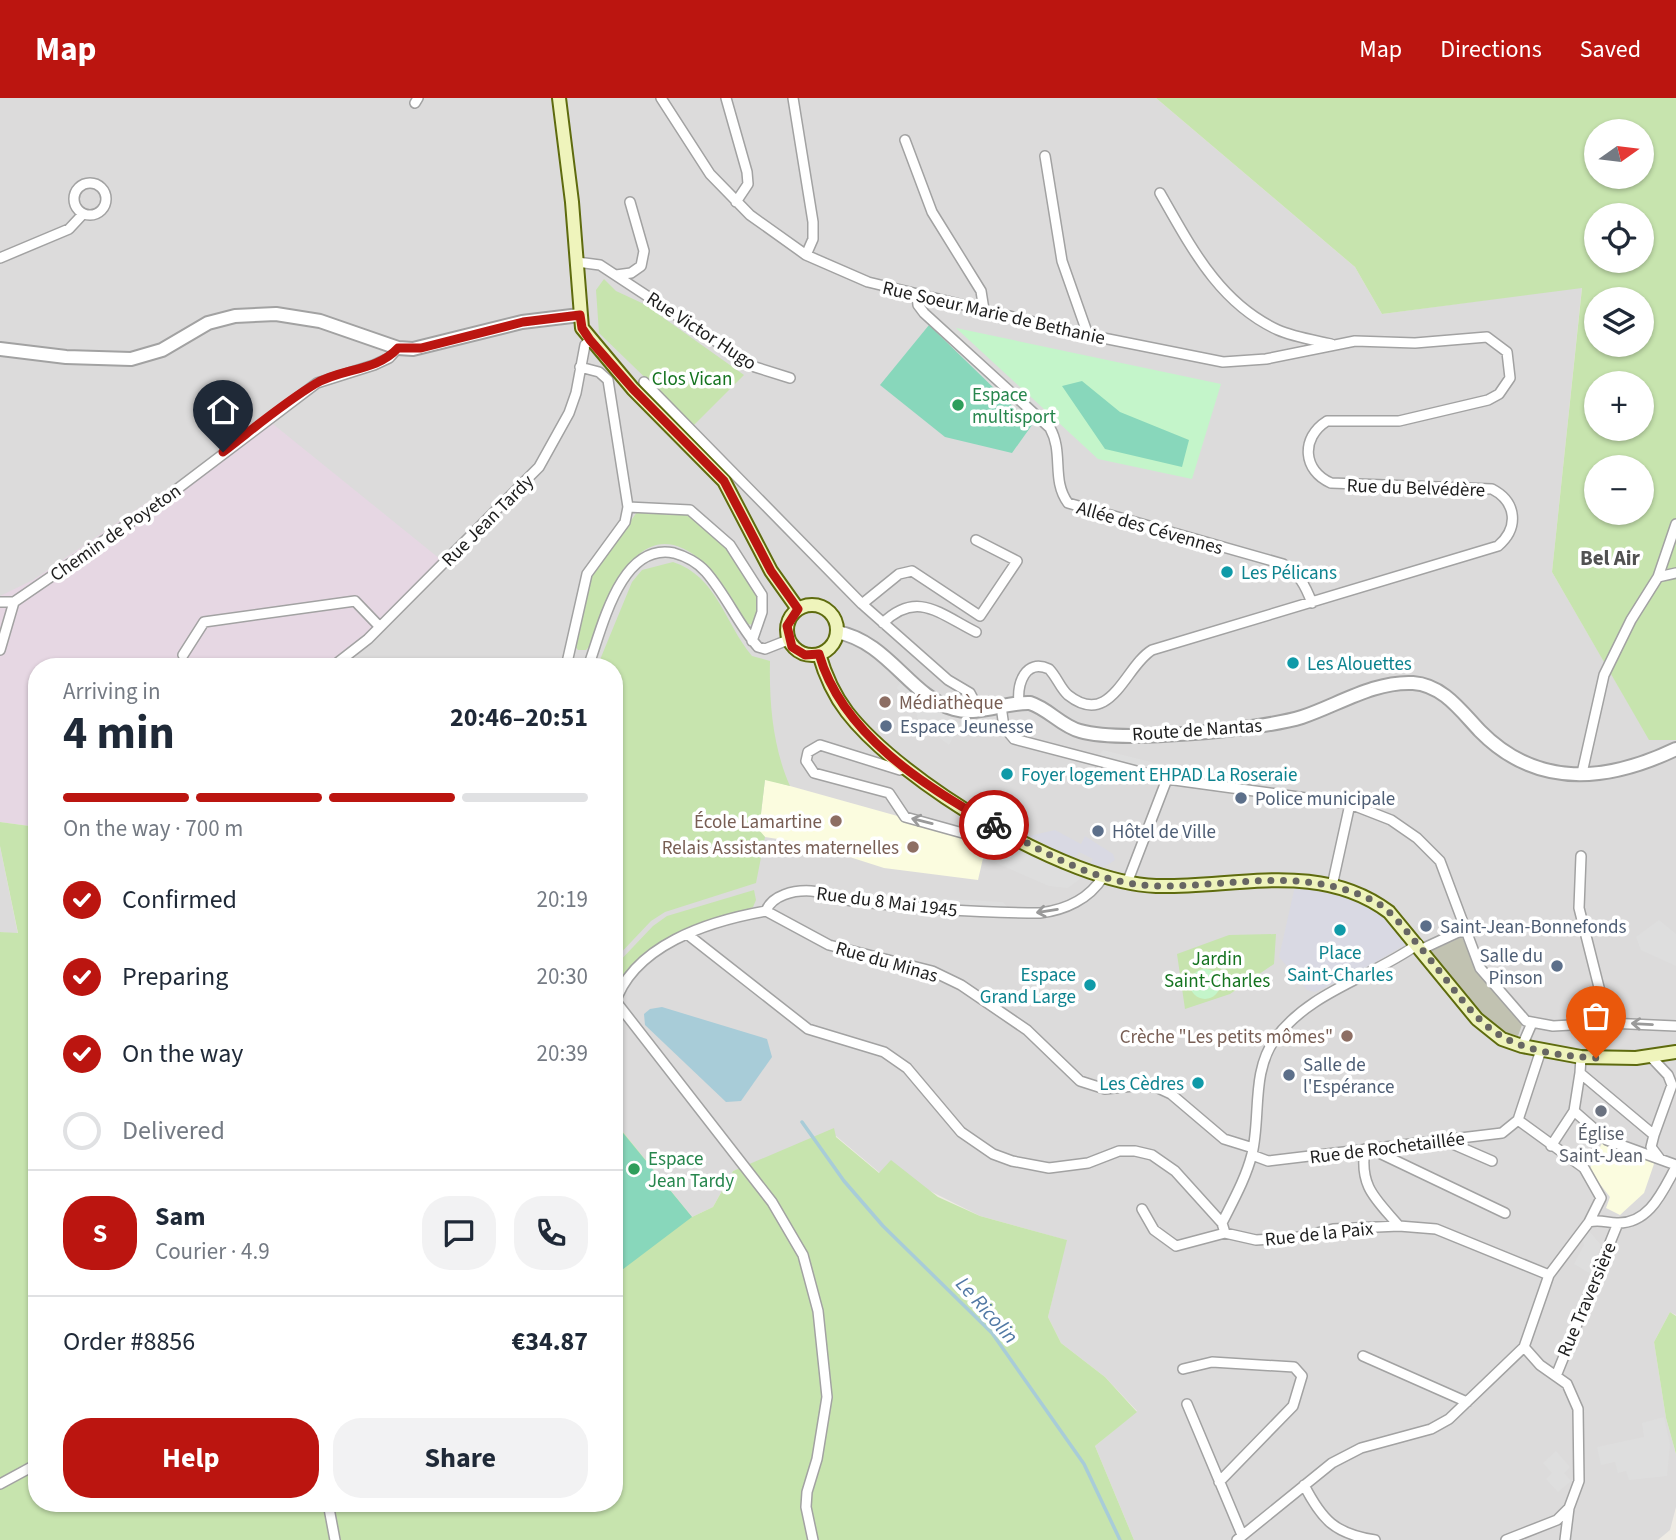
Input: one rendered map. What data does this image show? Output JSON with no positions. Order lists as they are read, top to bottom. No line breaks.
{"streets":{"street":["Rue Soeur Marie de Bethanie","Rue Victor Hugo","Rue du Belvédère","Rue Jean Tardy","Allée des Cévennes","Chemin de Poyeton","Route de Nantas","Rue du 8 Mai 1945","Rue du Minas","Rue de Rochetaillée","Rue de la Paix","Rue Traversière"]},"crossings":[["Rue Soeur Marie de Bethanie","Rue du Belvédère"],["Rue Soeur Marie de Bethanie","Allée des Cévennes"],["Rue du Belvédère","Allée des Cévennes"],["Rue du Belvédère","Route de Nantas"],["Rue du 8 Mai 1945","Rue du Minas"],["Rue du Minas","Rue de Rochetaillée"]],"one_way":["Rue du 8 Mai 1945"],"districts":["Bel Air"],"water":["Le Ricolin"],"parks":["Clos Vican","Jardin Saint-Charles"],"places":["Espace multisport","Les Pélicans","Les Alouettes","Médiathèque","Espace Jeunesse","Foyer logement EHPAD La Roseraie","Police municipale","École Lamartine","Hôtel de Ville","Relais Assistantes maternelles","Saint-Jean-Bonnefonds","Place Saint-Charles","Salle du Pinson","Espace Grand Large","Crèche \"Les petits mômes\"","Salle de l'Espérance","Les Cèdres","Église Saint-Jean","Espace Jean Tardy"],"north":"right","page":{"header":"Map","nav":["Map","Directions","Saved"],"map_buttons":["+","−"],"heading":["4 min","Arriving in","20:46–20:51"],"panel":["Sam","Courier · 4.9","Order #8856","€34.87"],"bar":"On the way · 700 m","list":[["Confirmed","20:19"],["Preparing","20:30"],["On the way","20:39"],"Delivered"],"round":"S","buttons":["Help","Share"]}}
